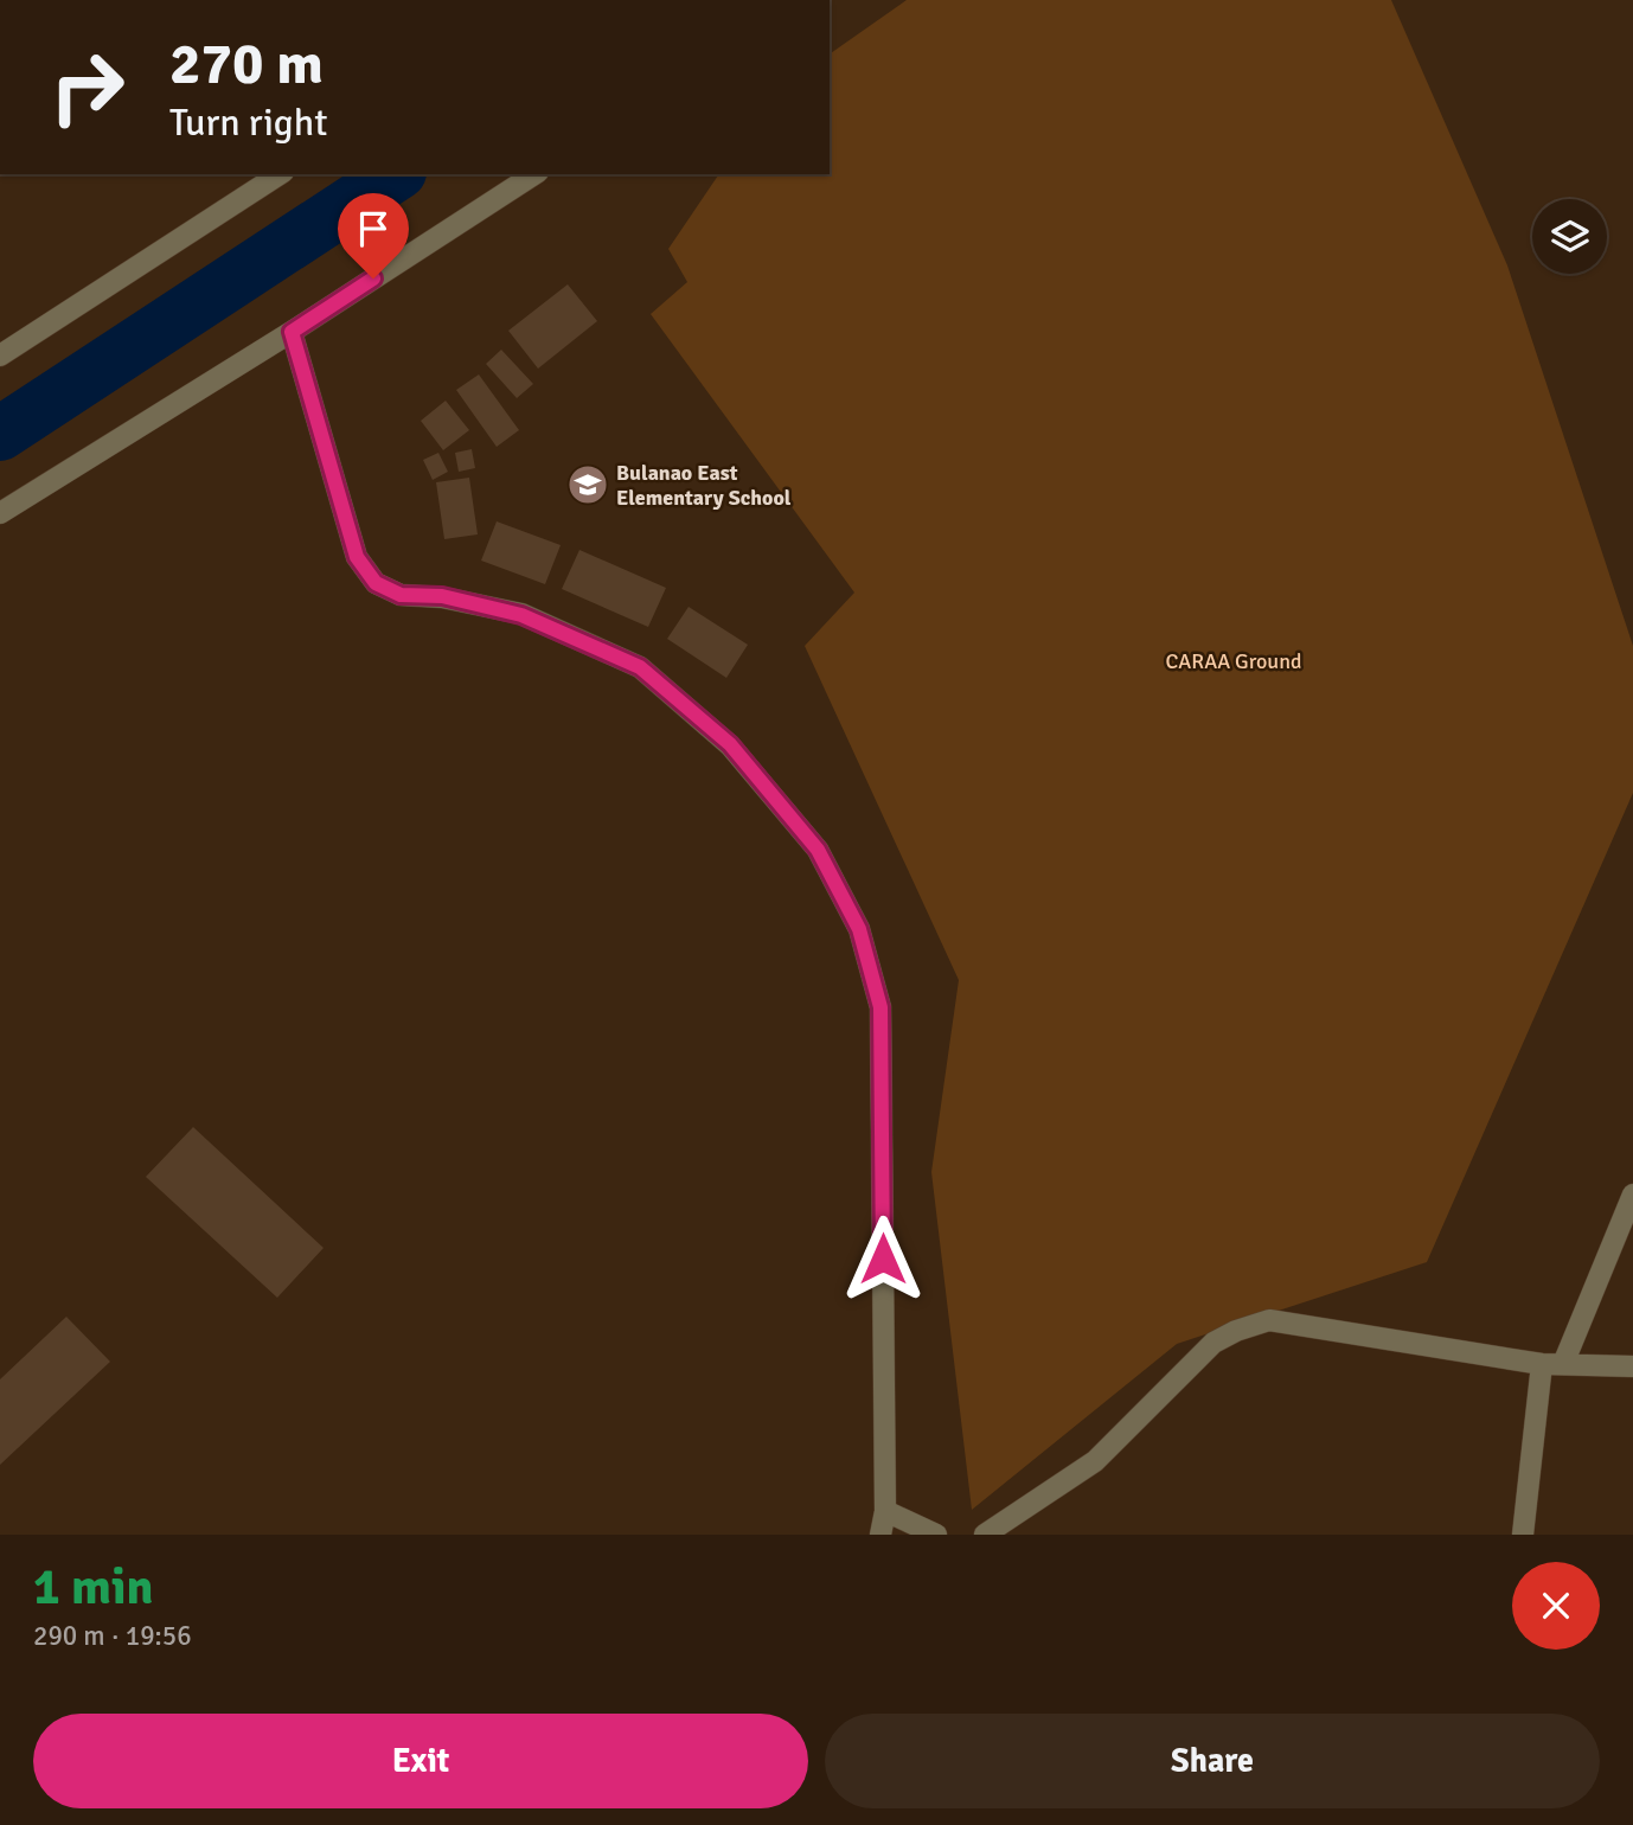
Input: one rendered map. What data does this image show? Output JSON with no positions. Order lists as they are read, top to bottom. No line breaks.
{"parks":["CARAA Ground"],"places":{"school or university":["Bulanao East Elementary School"]},"page":{"turn":["270 m","Turn right"],"heading":["1 min","290 m · 19:56"],"buttons":["Exit","Share"]}}
